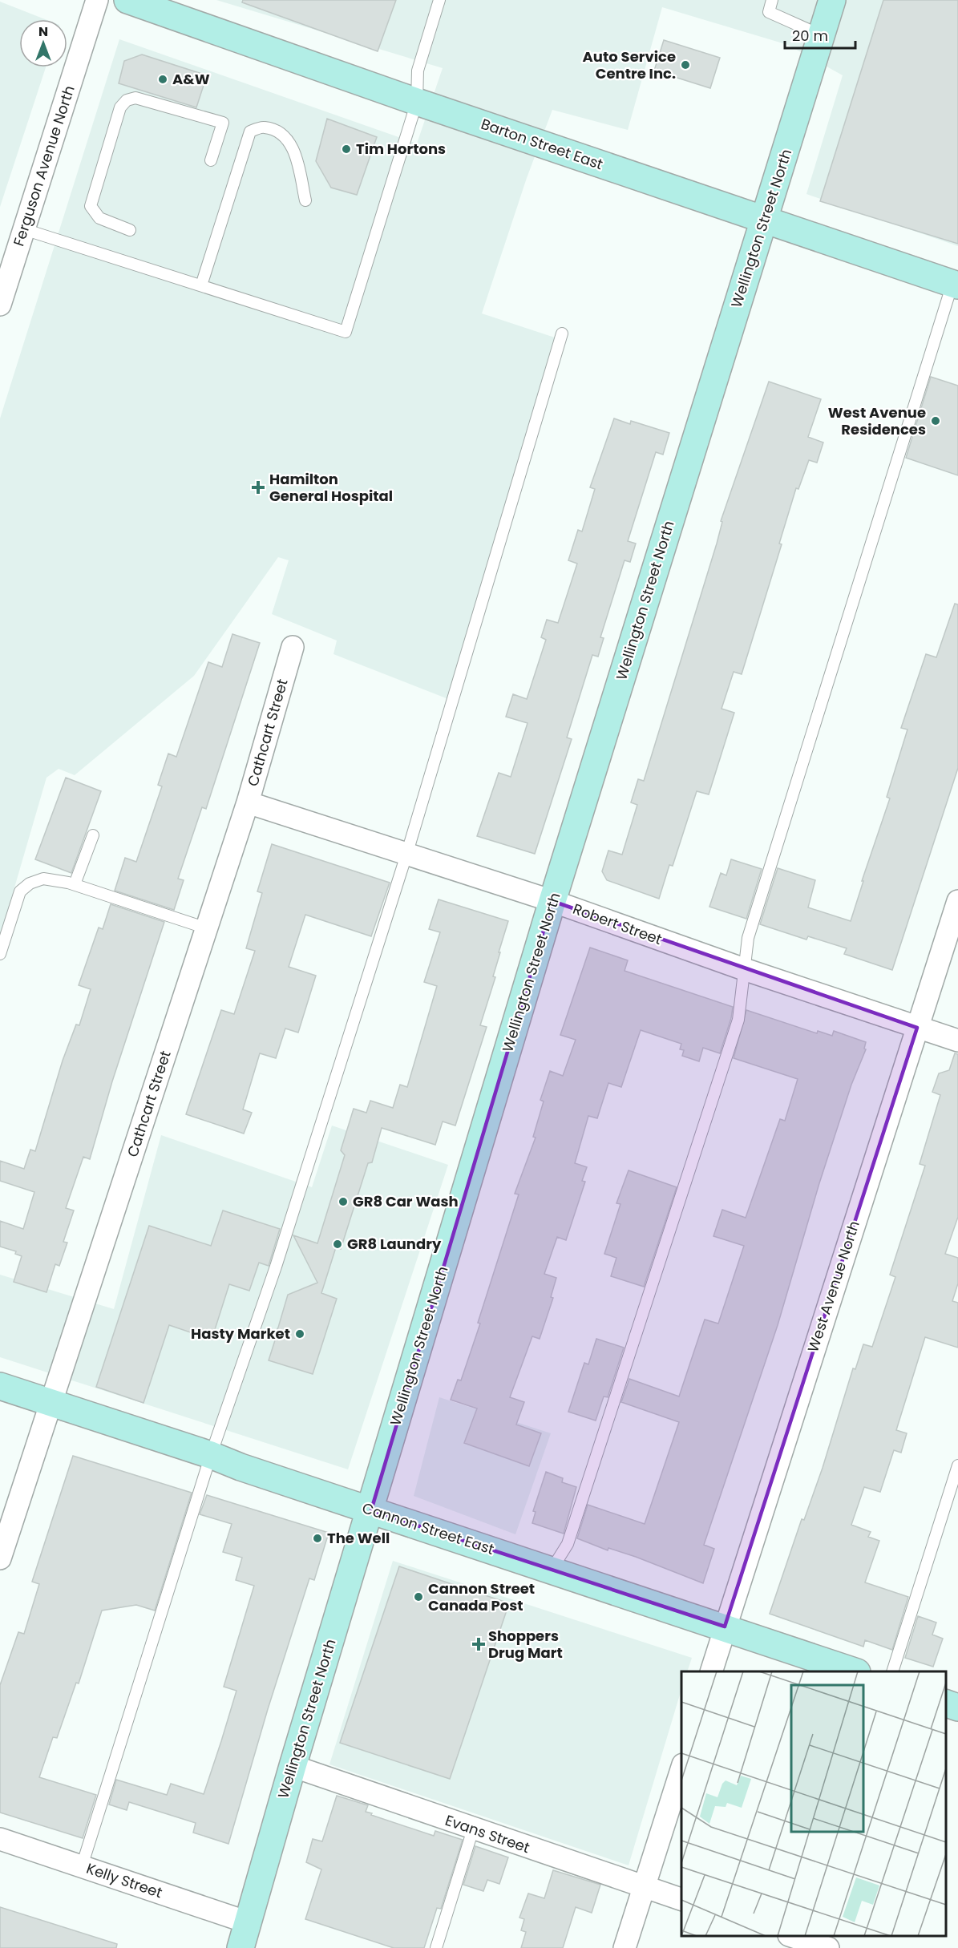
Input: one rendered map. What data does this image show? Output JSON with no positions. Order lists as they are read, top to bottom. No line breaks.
{"streets":{"main road":["Barton Street East","Wellington Street North","Cannon Street East"],"street":["Ferguson Avenue North","Cathcart Street","Robert Street","West Avenue North","Evans Street","Kelly Street"]},"crossings":[["Barton Street East","Wellington Street North"],["Wellington Street North","Robert Street"],["Wellington Street North","Cannon Street East"],["Wellington Street North","Evans Street"],["Wellington Street North","Kelly Street"],["Cathcart Street","Robert Street"],["Cathcart Street","Cannon Street East"],["Robert Street","West Avenue North"],["West Avenue North","Cannon Street East"]],"places":{"other":["Auto Service Centre Inc.","A&W","Tim Hortons","West Avenue Residences","GR8 Car Wash","GR8 Laundry","Hasty Market","The Well","Cannon Street Canada Post"],"health":["Hamilton General Hospital","Shoppers Drug Mart"]},"scale_bar":"20 m","north":"top"}
